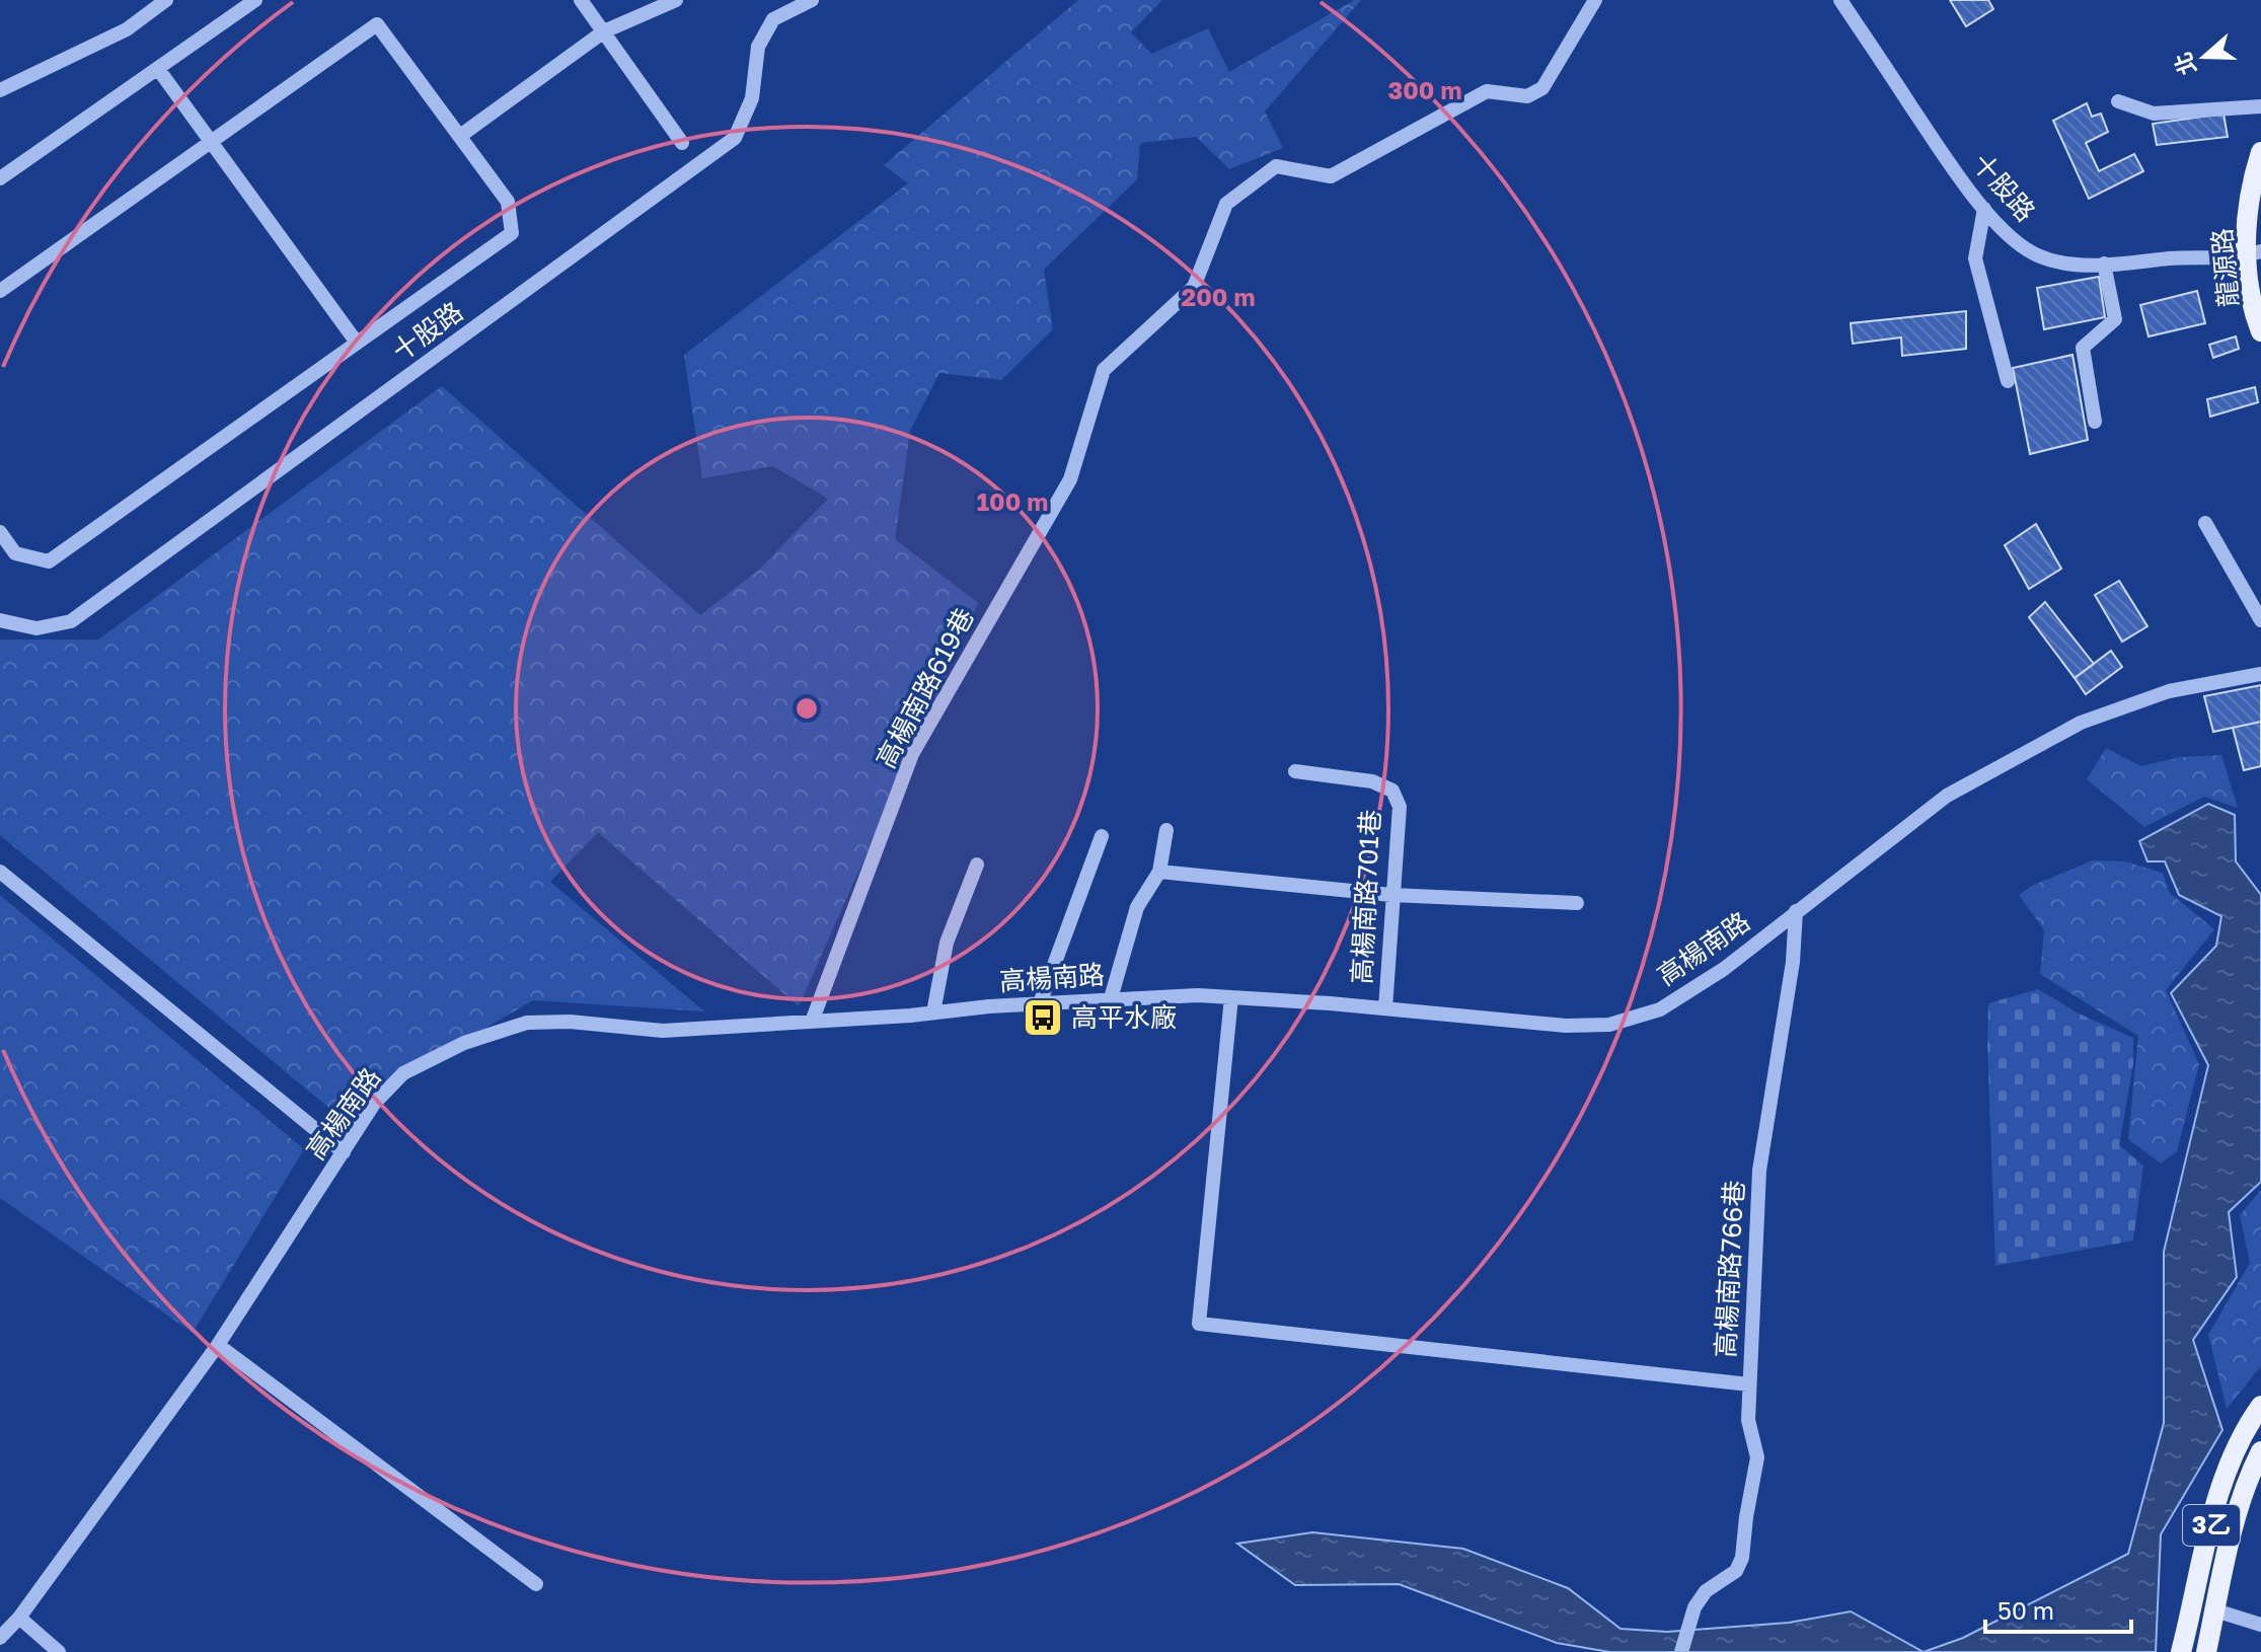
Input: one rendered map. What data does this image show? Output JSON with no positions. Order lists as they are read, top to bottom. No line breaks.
{"streets":{"main road":["龍源路","3乙"],"street":["十股路","高楊南路619巷","高楊南路701巷","高楊南路","高楊南路766巷"]},"crossings":[["十股路","龍源路"],["高楊南路619巷","高楊南路"],["高楊南路701巷","高楊南路"],["高楊南路","高楊南路766巷"]],"places":{"bus stop":["高平水廠"]},"scale_bar":"50 m","north":"left","rings":["300 m","200 m","100 m"]}
